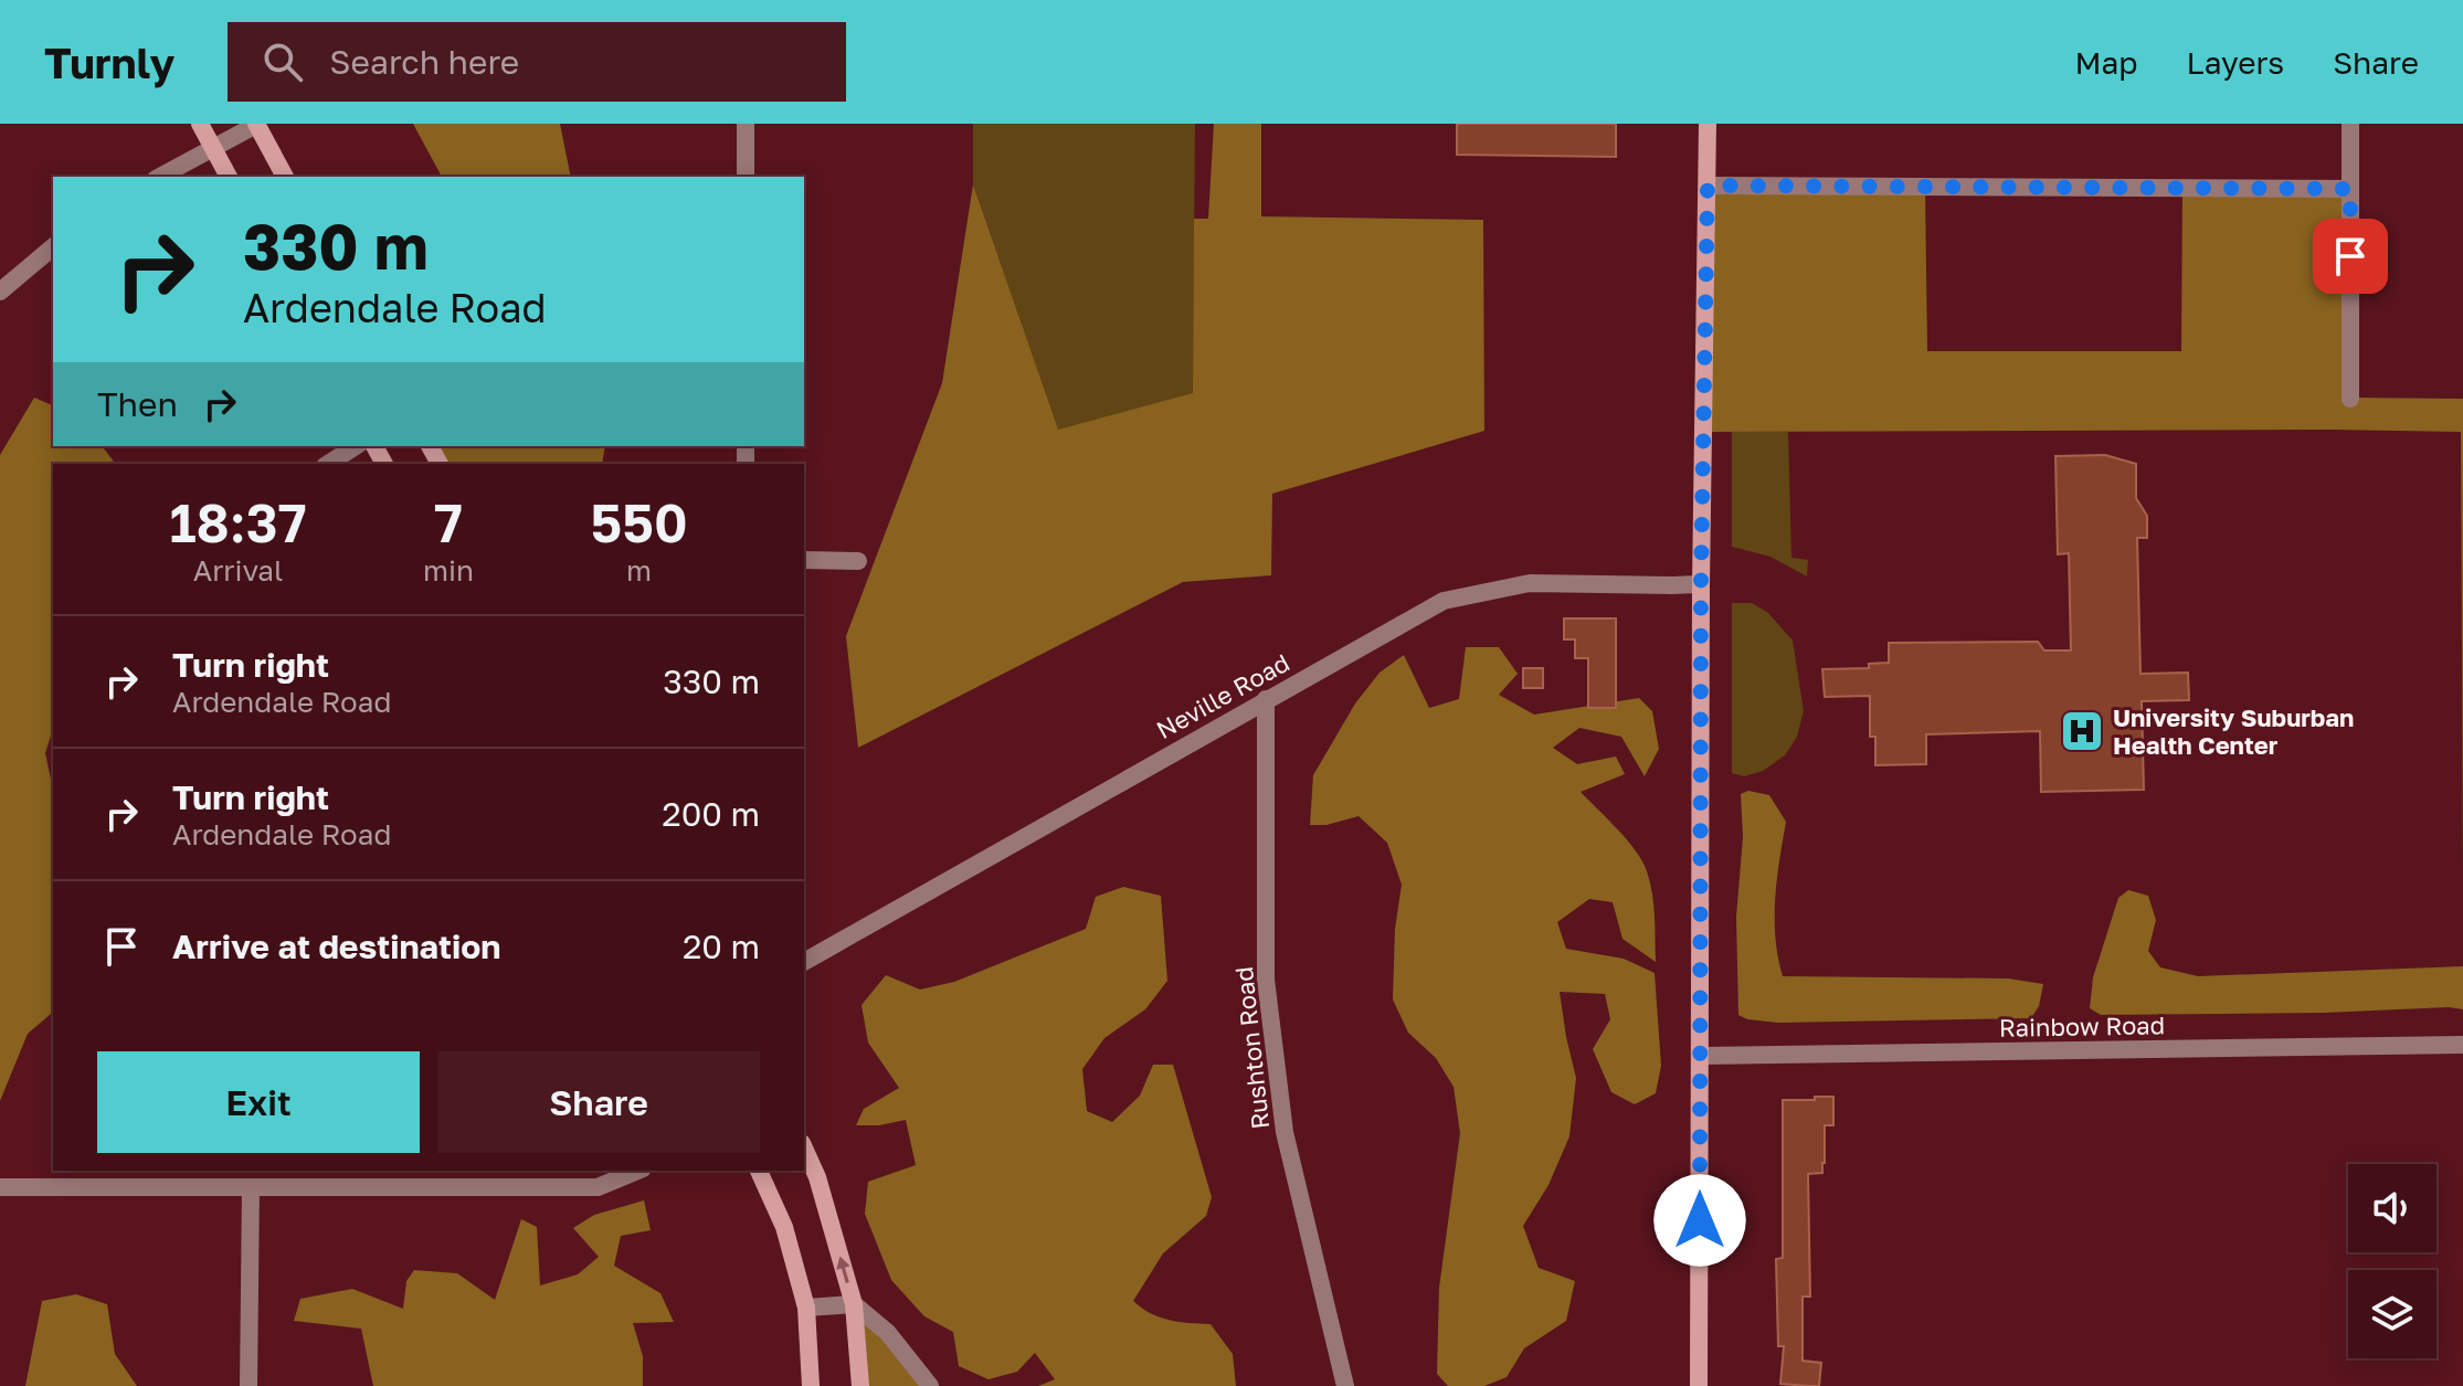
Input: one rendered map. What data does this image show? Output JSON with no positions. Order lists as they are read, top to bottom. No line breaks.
{"streets":{"street":["Neville Road","Rainbow Road","Rushton Road"]},"crossings":[["Neville Road","Rushton Road"]],"places":{"hospital":["University Suburban Health Center"]},"page":{"header":"Turnly","search":"Search here","nav":["Map","Layers","Share"],"turn":["330 m","Ardendale Road"],"then":"Then","eta":["18:37","Arrival","7","min","550","m"],"list":[{"name":"Turn right","note":"Ardendale Road","value":"330 m"},{"name":"Turn right","note":"Ardendale Road","value":"200 m"},{"name":"Arrive at destination","value":"20 m"}],"buttons":["Exit","Share"]}}
